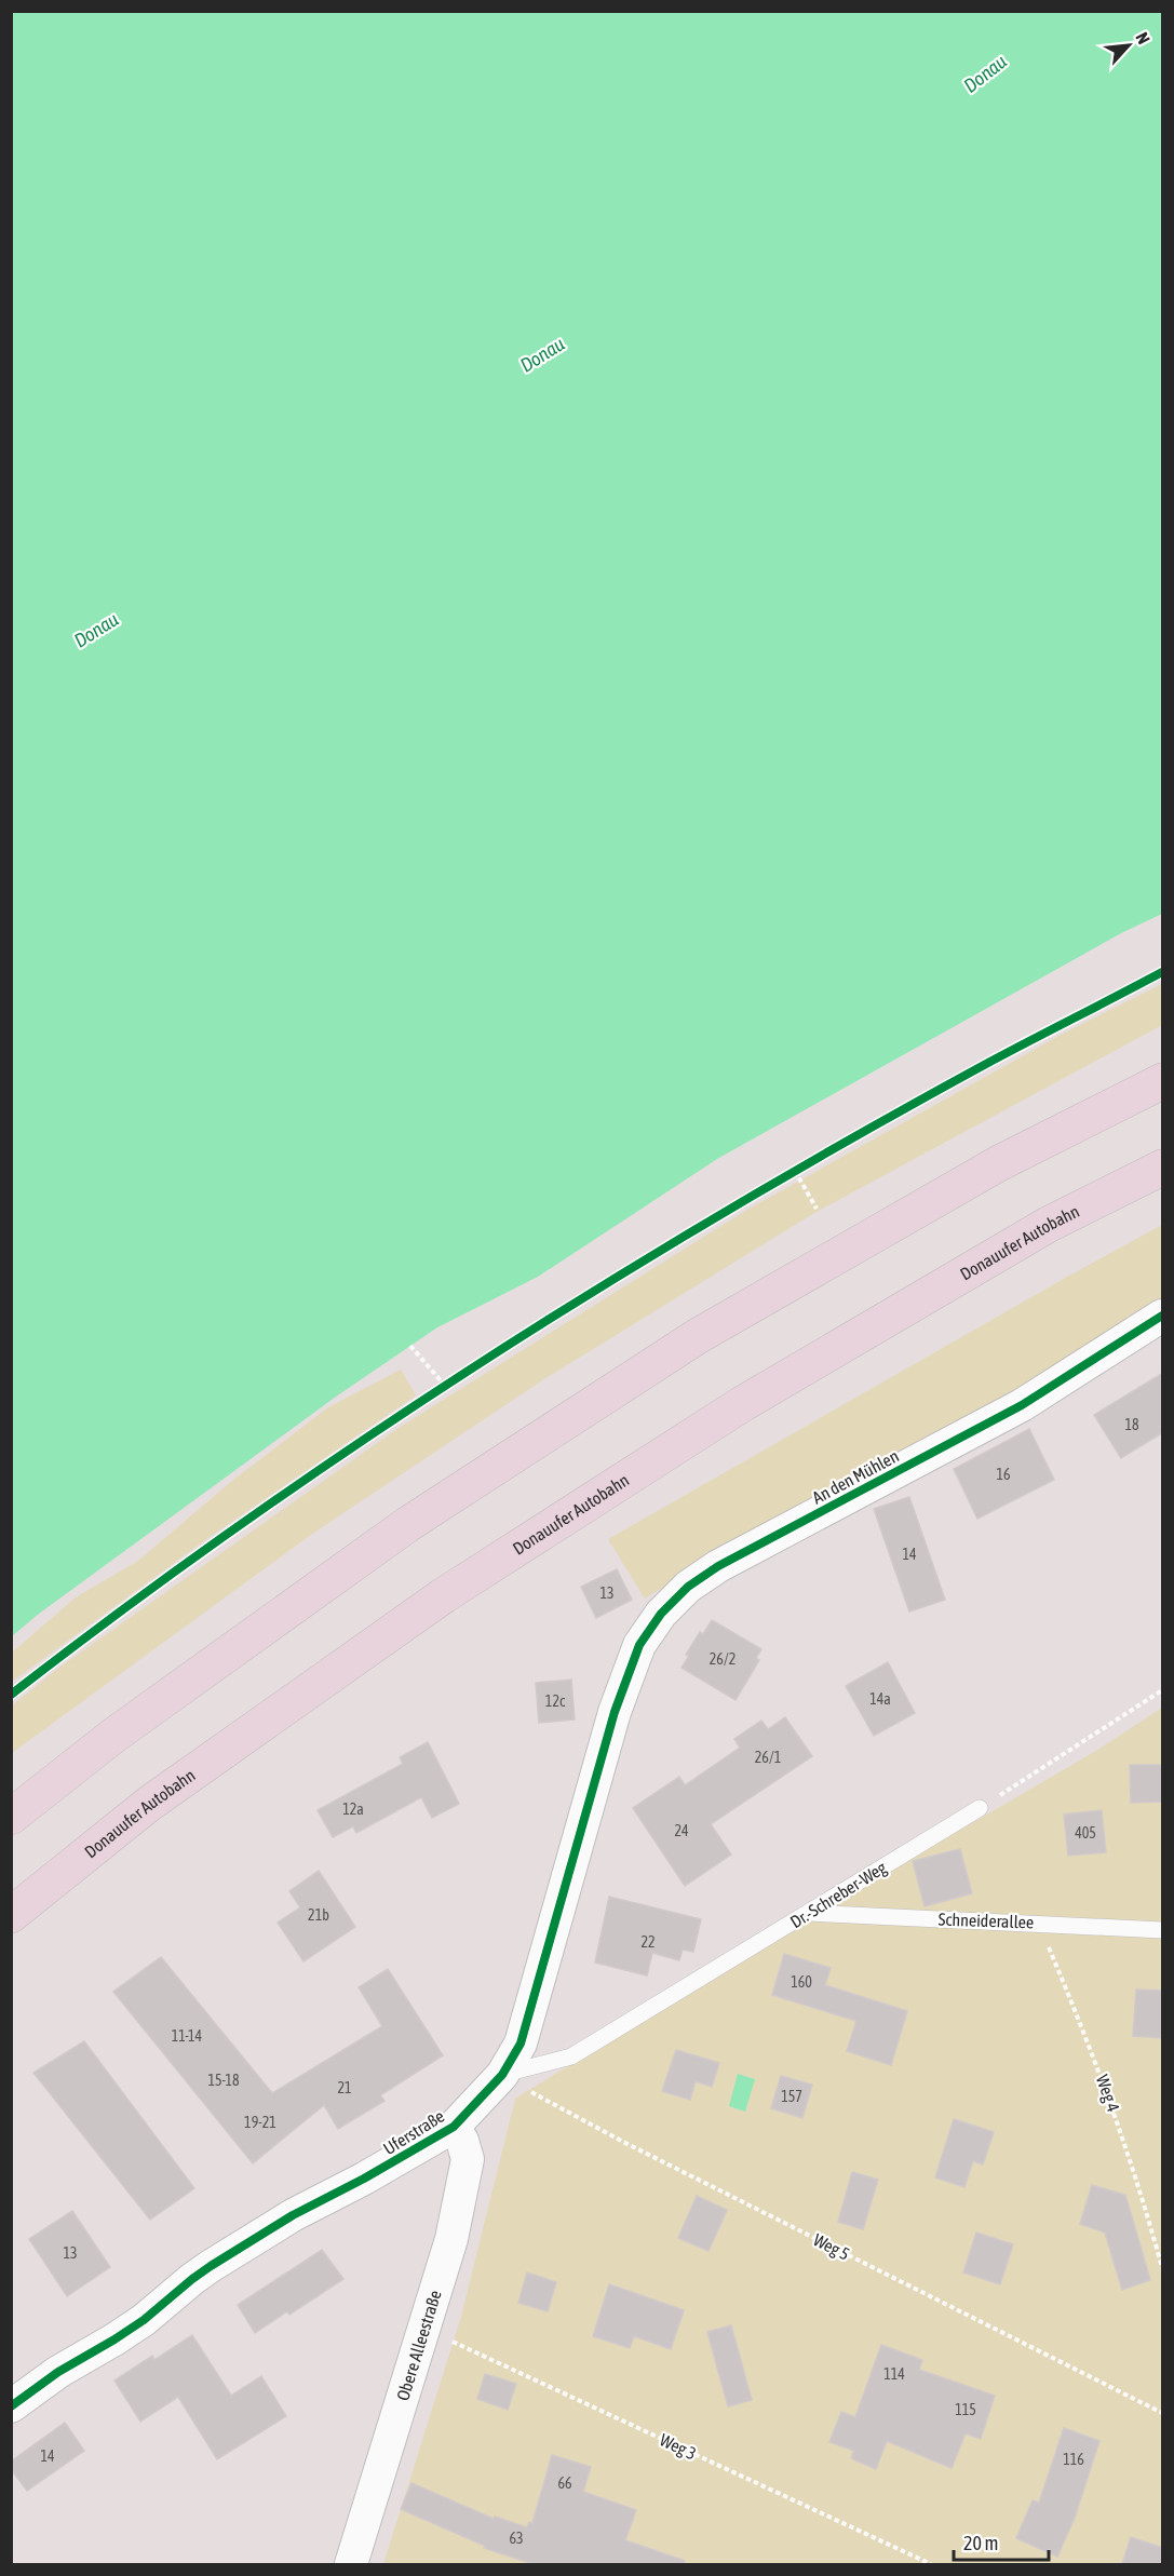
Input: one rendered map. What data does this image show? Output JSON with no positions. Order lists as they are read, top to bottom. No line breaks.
{"streets":{"highway":["Donauufer Autobahn"],"street":["An den Mühlen","Uferstraße","Obere Alleestraße"],"lane":["Dr.-Schreber-Weg","Schneiderallee"],"path":["Weg 4","Weg 5","Weg 3"]},"crossings":[["An den Mühlen","Uferstraße"],["Dr.-Schreber-Weg","Schneiderallee"],["Dr.-Schreber-Weg","Uferstraße"],["Dr.-Schreber-Weg","Weg 5"],["Schneiderallee","Weg 4"],["Uferstraße","Weg 5"],["Uferstraße","Obere Alleestraße"],["Obere Alleestraße","Weg 3"]],"water":["Donau"],"house_numbers":["18","16","14","13","26/2","14a","12c","26/1","12a","24","405","21b","22","160","11-14","15-18","21","157","19-21","13","114","115","14","116","66","63"],"scale_bar":"20 m","north":"top right"}
